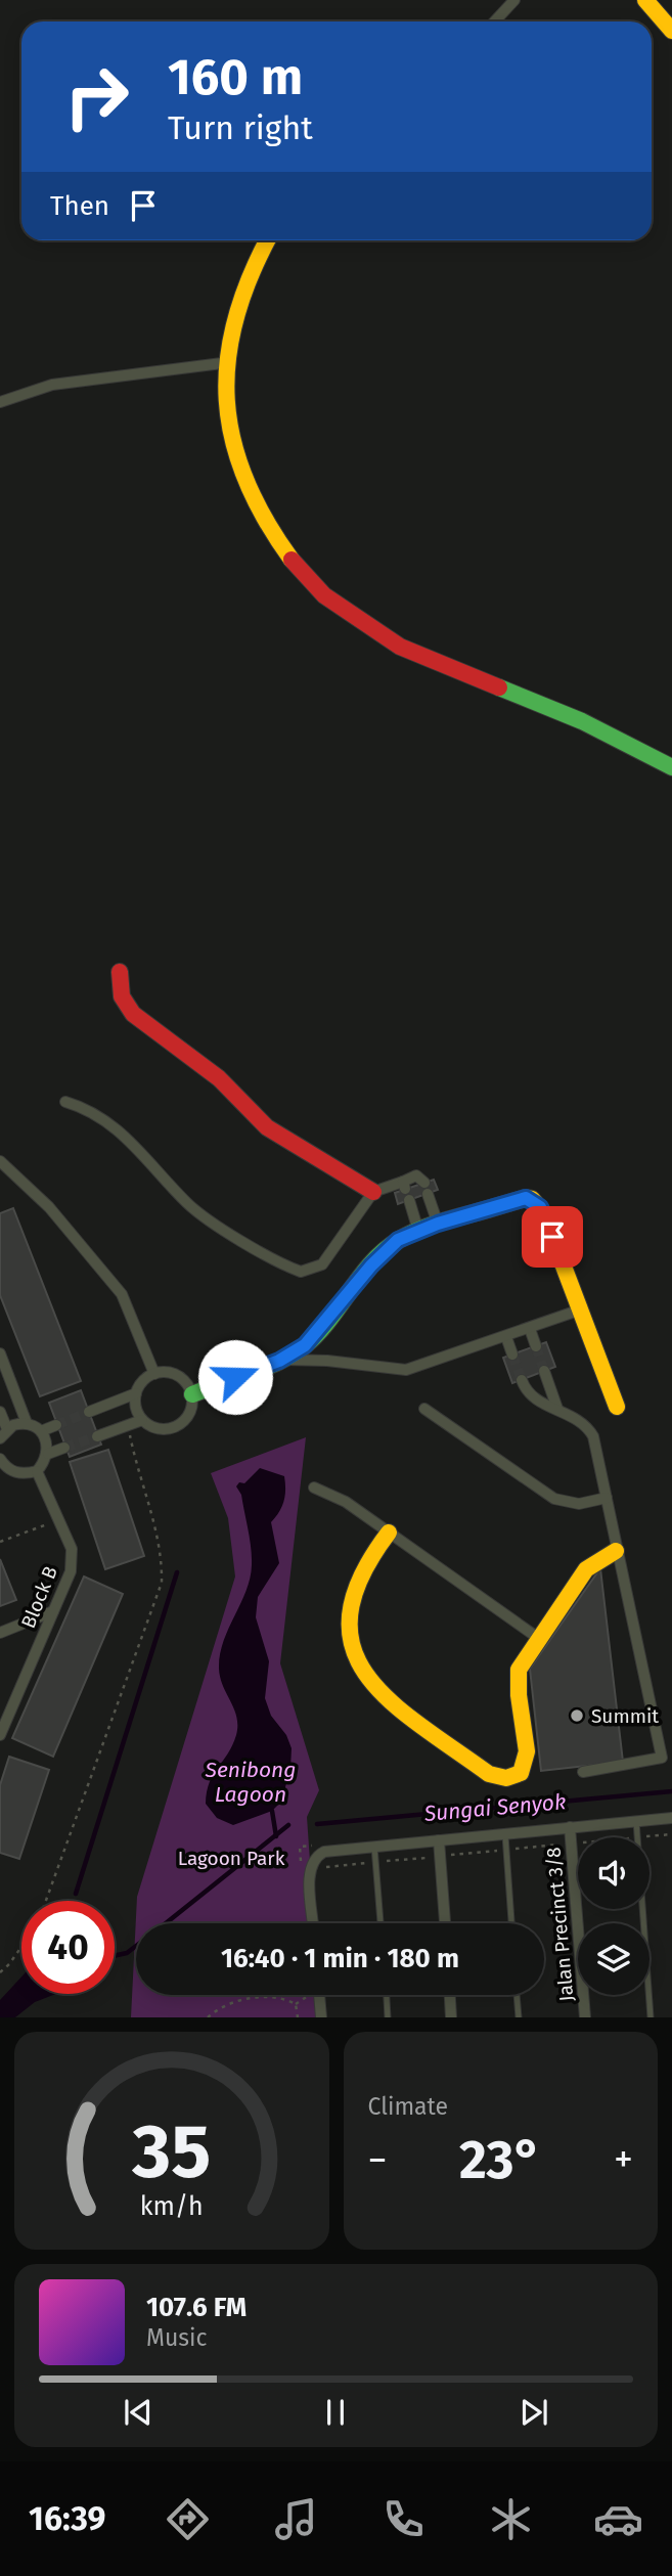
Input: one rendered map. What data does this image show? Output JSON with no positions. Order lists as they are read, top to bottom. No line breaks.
{"streets":{"street":["Block B","Jalan Precinct 3/8"]},"water":["Senibong Lagoon","Sungai Senyok"],"parks":["Lagoon Park"],"places":["Summit"],"page":{"turn":["160 m","Turn right"],"then":"Then","limit":"40","trip":"16:40 · 1 min · 180 m","tile":"Climate","heat":["−","23°","+"],"song":["107.6 FM","Music"],"tabs":"16:39","gauge":["35","km/h"]}}
